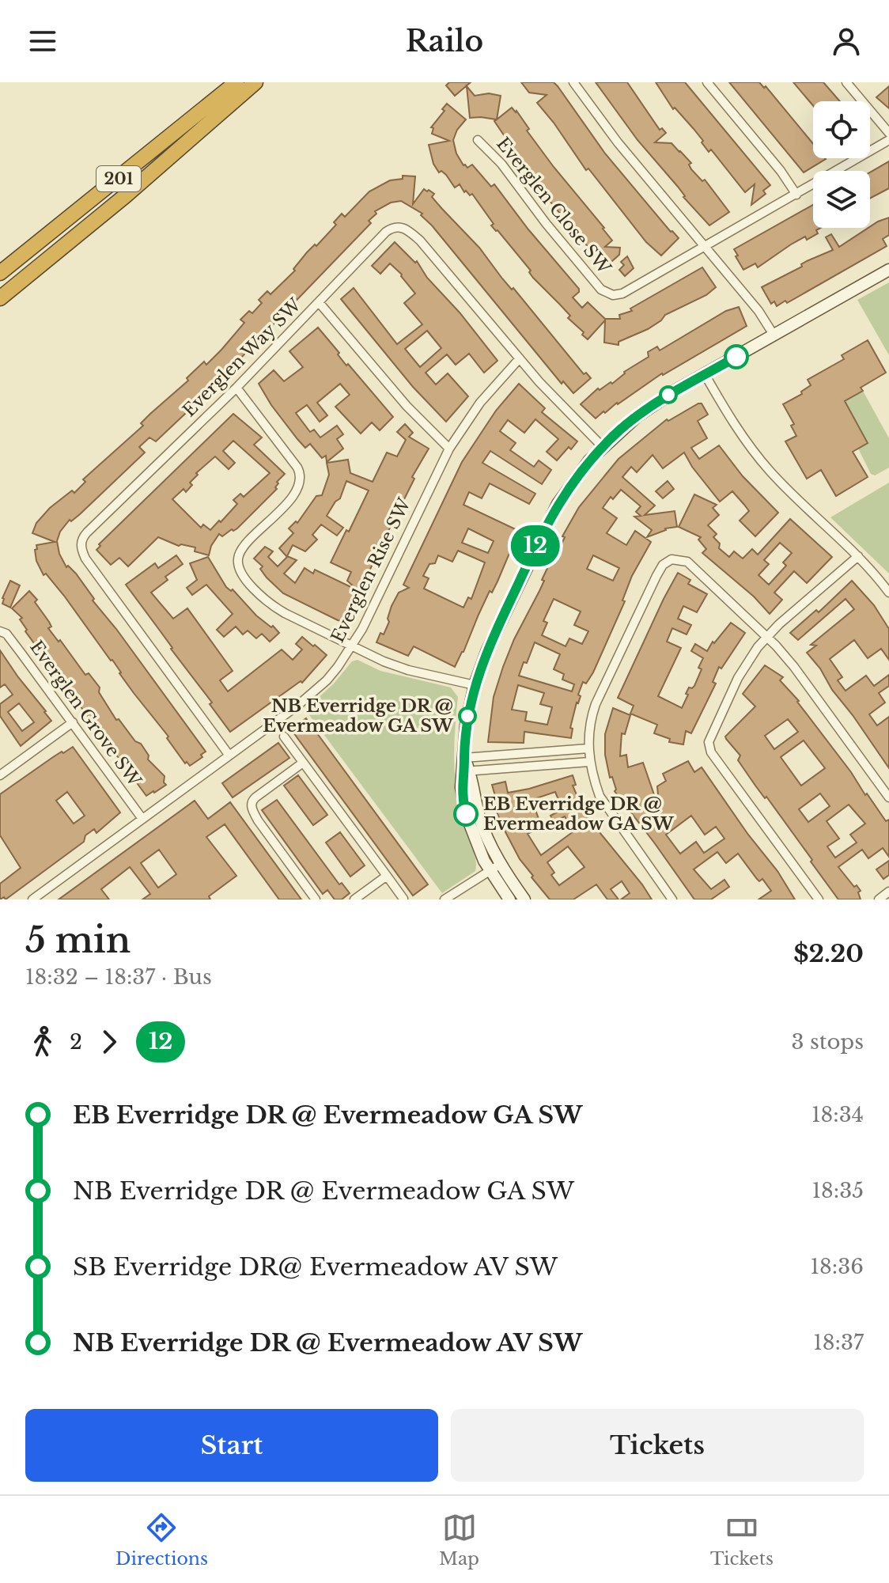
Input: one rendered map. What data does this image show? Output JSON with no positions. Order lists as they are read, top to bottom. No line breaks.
{"streets":{"highway":["201"],"street":["Everglen Close SW","Everglen Way SW","Everglen Rise SW","Everglen Grove SW"]},"crossings":[["Everglen Way SW","Everglen Rise SW"],["Everglen Rise SW","Everglen Grove SW"]],"places":["NB Everridge DR @ Evermeadow GA SW","EB Everridge DR @ Evermeadow GA SW"],"lines":["bus line 12"],"page":{"header":"Railo","on_map":"12","heading":["5 min","18:32 – 18:37 · Bus","$2.20"],"legs":["2","12","3 stops"],"list":[{"name":"EB Everridge DR @ Evermeadow GA SW","value":"18:34"},{"name":"NB Everridge DR @ Evermeadow GA SW","value":"18:35"},{"name":"SB Everridge DR@ Evermeadow AV SW","value":"18:36"},{"name":"NB Everridge DR @ Evermeadow AV SW","value":"18:37"}],"buttons":["Start","Tickets"],"tabs":["Directions","Map","Tickets"]}}
